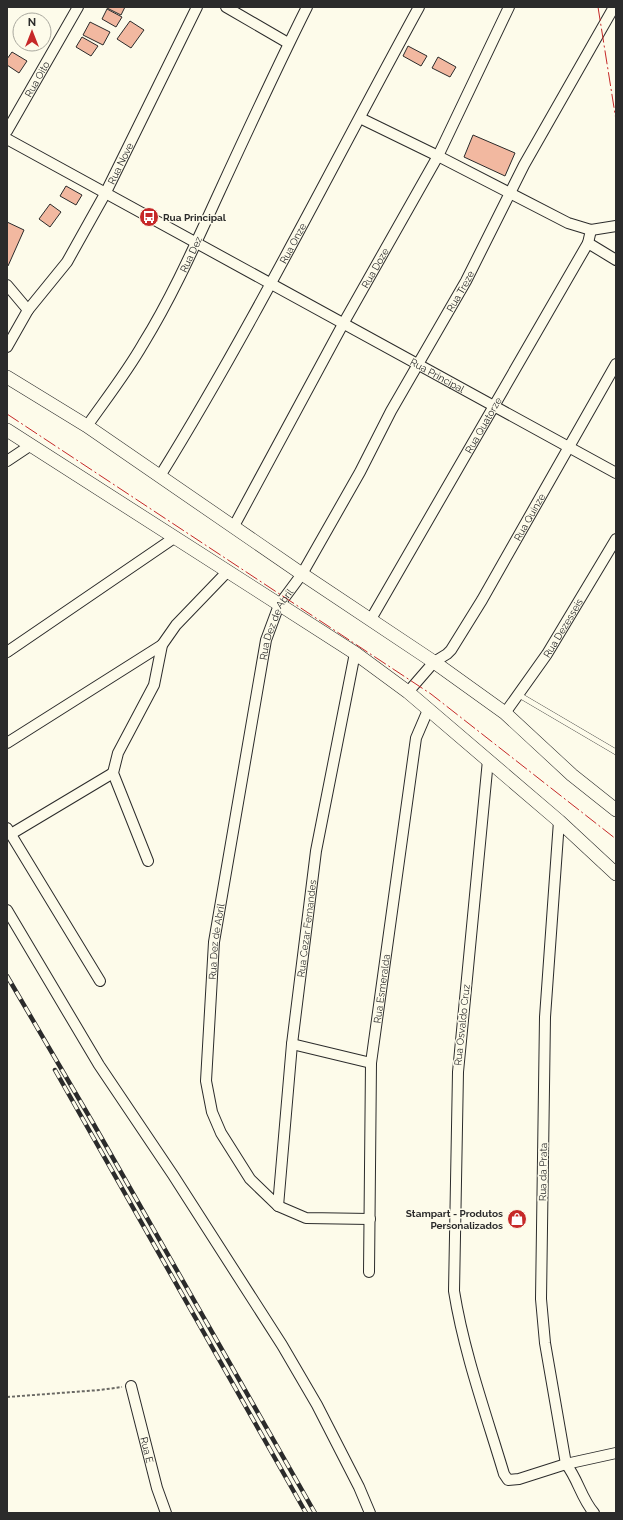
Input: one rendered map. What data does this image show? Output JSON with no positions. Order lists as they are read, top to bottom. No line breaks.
{"streets":{"street":["Rua Oito","Rua Nove","Rua Onze","Rua Dez","Rua Doze","Rua Treze","Rua Principal","Rua Quatorze","Rua Quinze","Rua Dez de Abril","Rua Dezesseis","Rua Cezar Fernandes","Rua Esmeralda","Rua Osvaldo Cruz","Rua da Prata","Rua E"]},"crossings":[["Rua Nove","Rua Principal"],["Rua Onze","Rua Principal"],["Rua Dez","Rua Principal"],["Rua Doze","Rua Principal"],["Rua Treze","Rua Principal"],["Rua Treze","Rua Dez de Abril"],["Rua Principal","Rua Quatorze"],["Rua Principal","Rua Quinze"],["Rua Dez de Abril","Rua Cezar Fernandes"],["Rua Dez de Abril","Rua Esmeralda"],["Rua Osvaldo Cruz","Rua da Prata"]],"places":{"bus stop":["Rua Principal"],"shop":["Stampart - Produtos Personalizados"]},"north":"top"}
